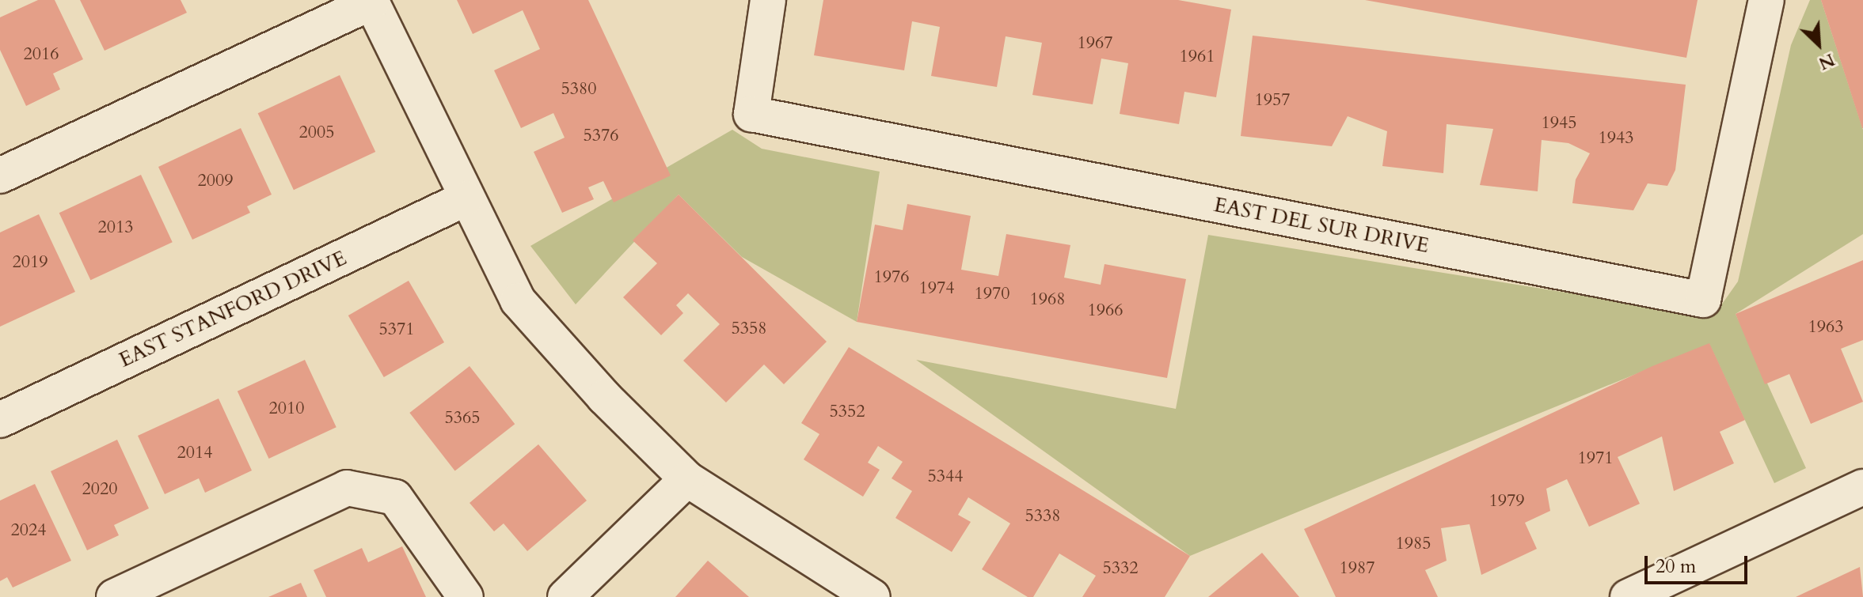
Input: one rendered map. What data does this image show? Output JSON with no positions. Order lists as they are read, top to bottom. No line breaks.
{"streets":{"street":["EAST DEL SUR DRIVE","EAST STANFORD DRIVE"]},"house_numbers":["1967","2016","1961","5380","1957","1945","2005","5376","1943","2009","2013","2019","1976","1974","1970","1968","1966","1963","5358","5371","2010","5352","5365","2014","1971","5344","2020","1979","5338","2024","1985","5332","1987"],"scale_bar":"20 m","north":"bottom right"}
